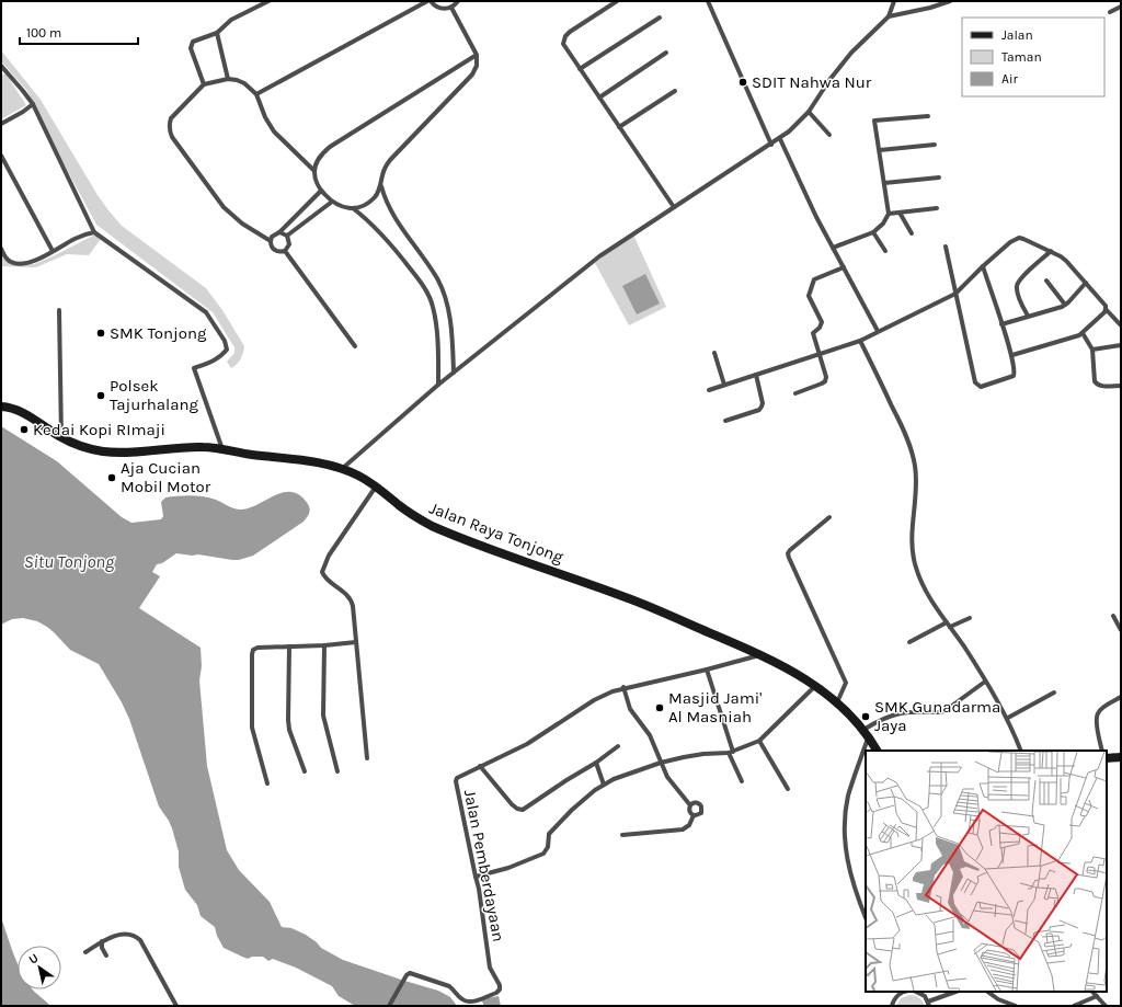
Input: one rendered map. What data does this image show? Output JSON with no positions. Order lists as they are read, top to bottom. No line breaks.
{"streets":{"main road":["Jalan Raya Tonjong"],"street":["Jalan Pemberdayaan"]},"crossings":[["Jalan Raya Tonjong","Jalan Pemberdayaan"]],"water":["Situ Tonjong"],"places":["SDIT Nahwa Nur","SMK Tonjong","Polsek Tajurhalang","Kedai Kopi RImaji","Aja Cucian Mobil Motor","Masjid Jami' Al Masniah","SMK Gunadarma Jaya"],"legend":["Jalan","Taman","Air"],"scale_bar":"100 m","north":"top left"}
